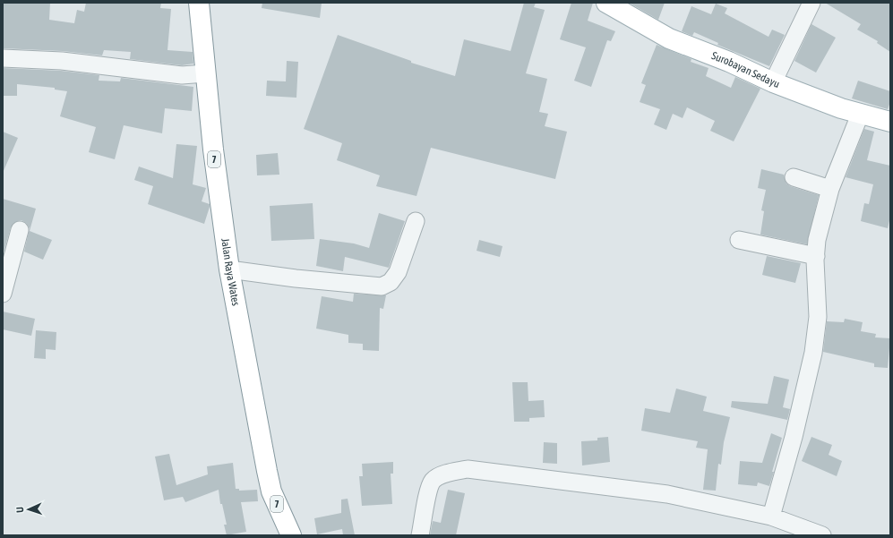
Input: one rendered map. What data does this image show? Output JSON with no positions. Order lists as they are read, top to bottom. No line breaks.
{"streets":{"main road":["Surobayan Sedayu","7","Jalan Raya Wates"]},"north":"left"}
